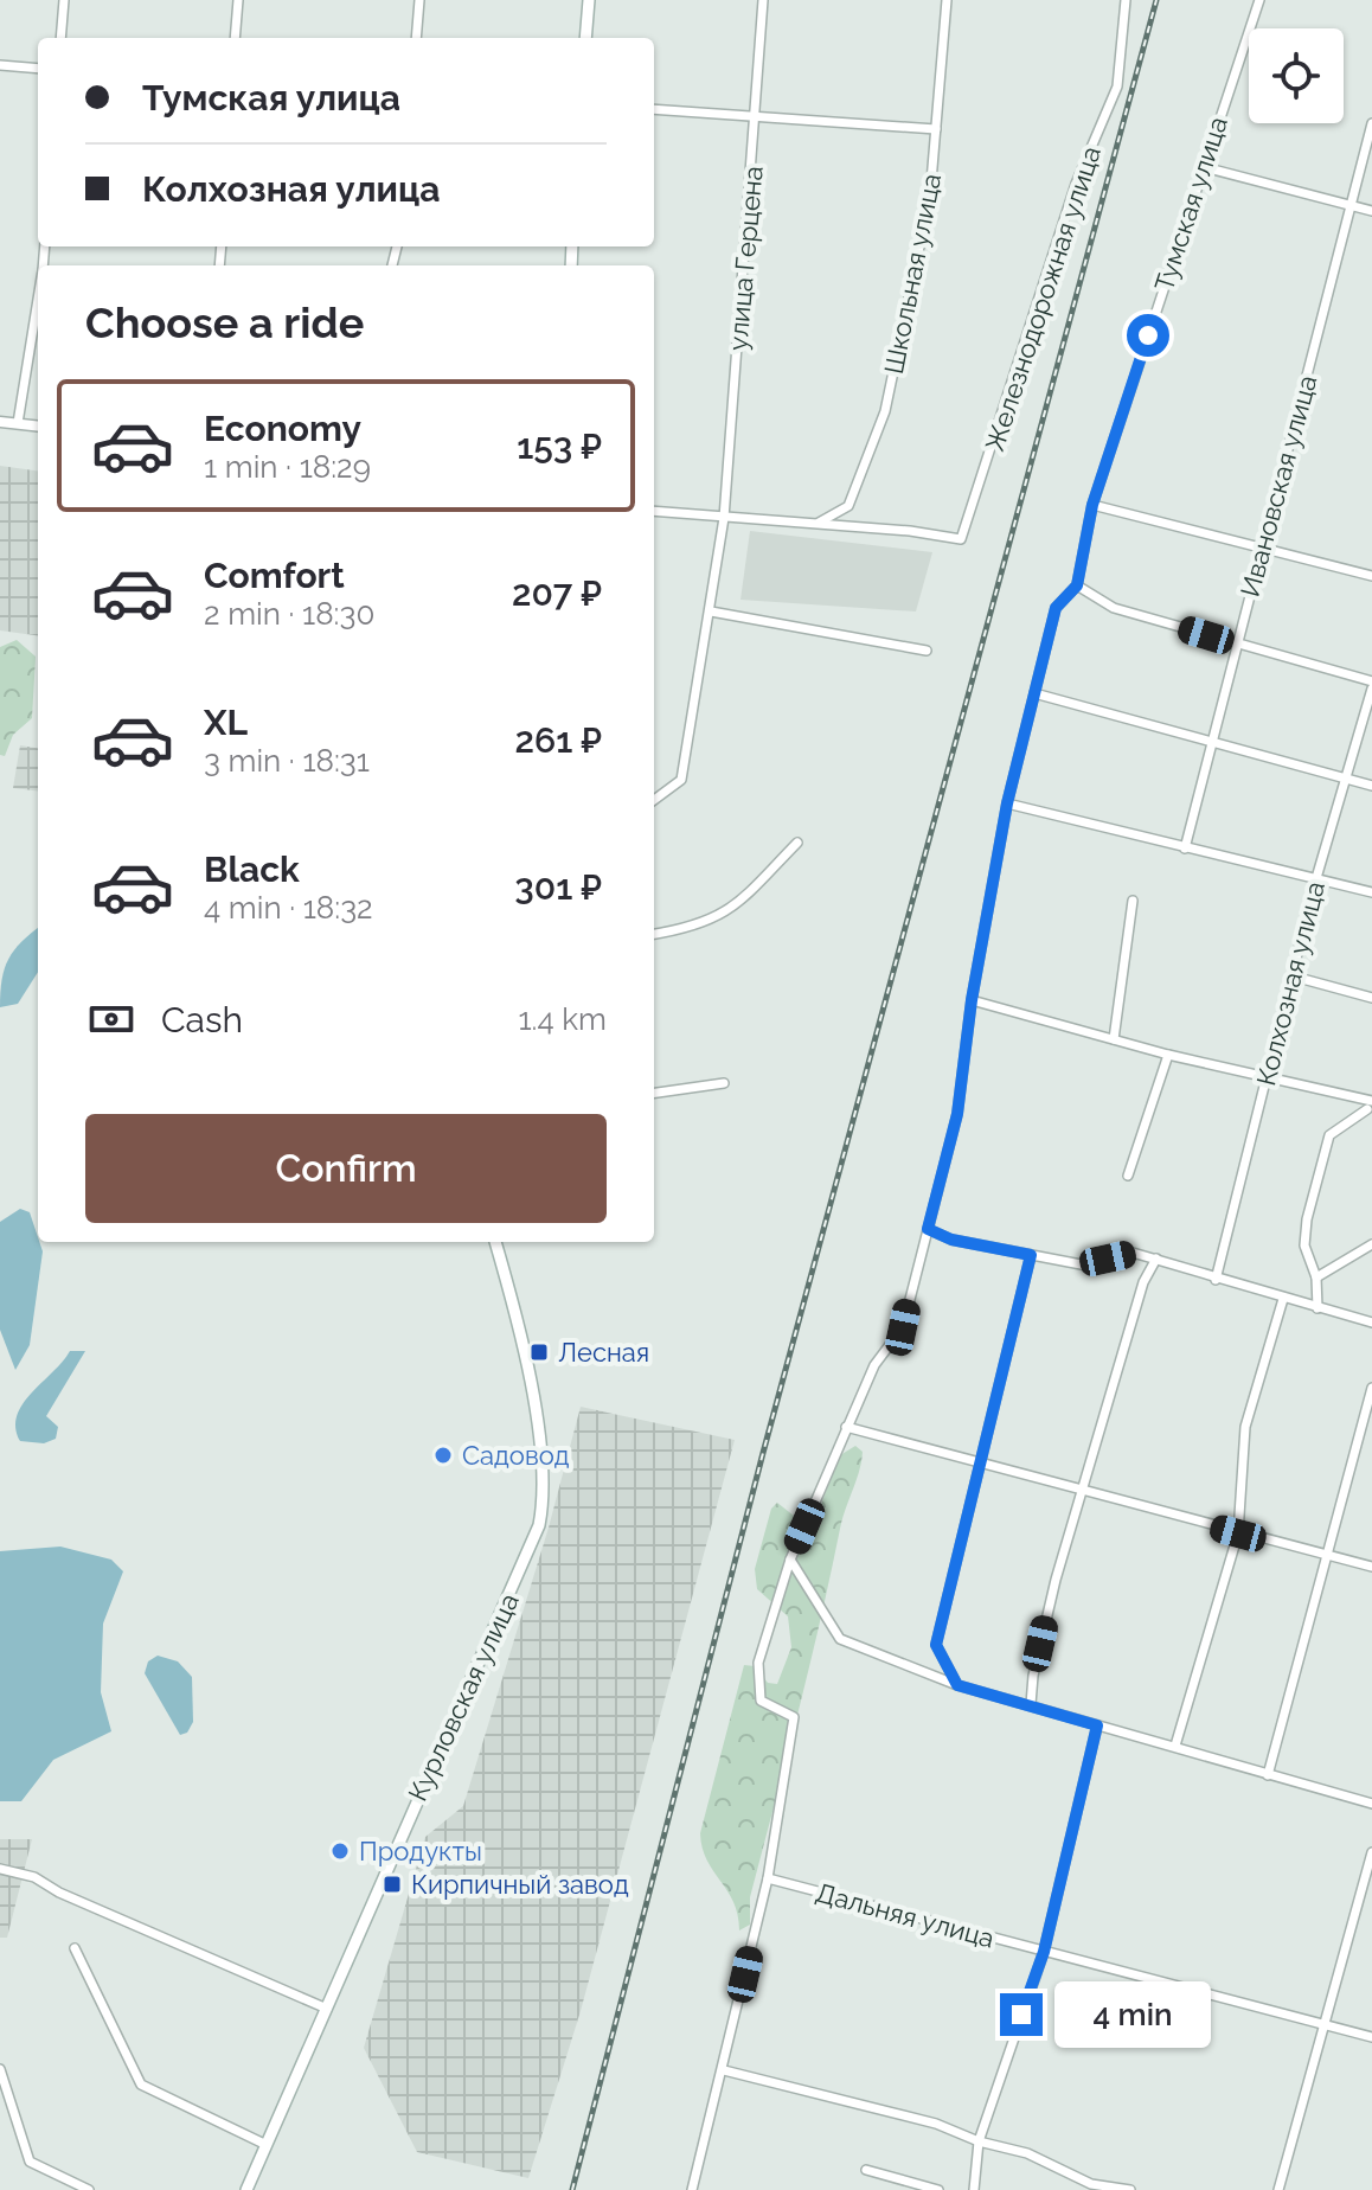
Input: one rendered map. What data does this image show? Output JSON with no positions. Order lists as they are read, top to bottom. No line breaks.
{"streets":{"main road":["Курловская улица"],"street":["Тумская улица","улица Герцена","Школьная улица","Железнодорожная улица","Ивановская улица","Колхозная улица","Дальняя улица"]},"crossings":[["Тумская улица","Дальняя улица"],["Школьная улица","Железнодорожная улица"]],"places":{"transit":["Лесная","Кирпичный завод"],"other":["Садовод","Продукты"]},"page":{"banner":["Тумская улица","Колхозная улица"],"heading":"Choose a ride","list":[{"name":"Economy","note":"1 min · 18:29","value":"153 ₽"},{"name":"Comfort","note":"2 min · 18:30","value":"207 ₽"},{"name":"XL","note":"3 min · 18:31","value":"261 ₽"},{"name":"Black","note":"4 min · 18:32","value":"301 ₽"}],"pay":["Cash","1.4 km"],"buttons":"Confirm","bubble":"4 min"}}
